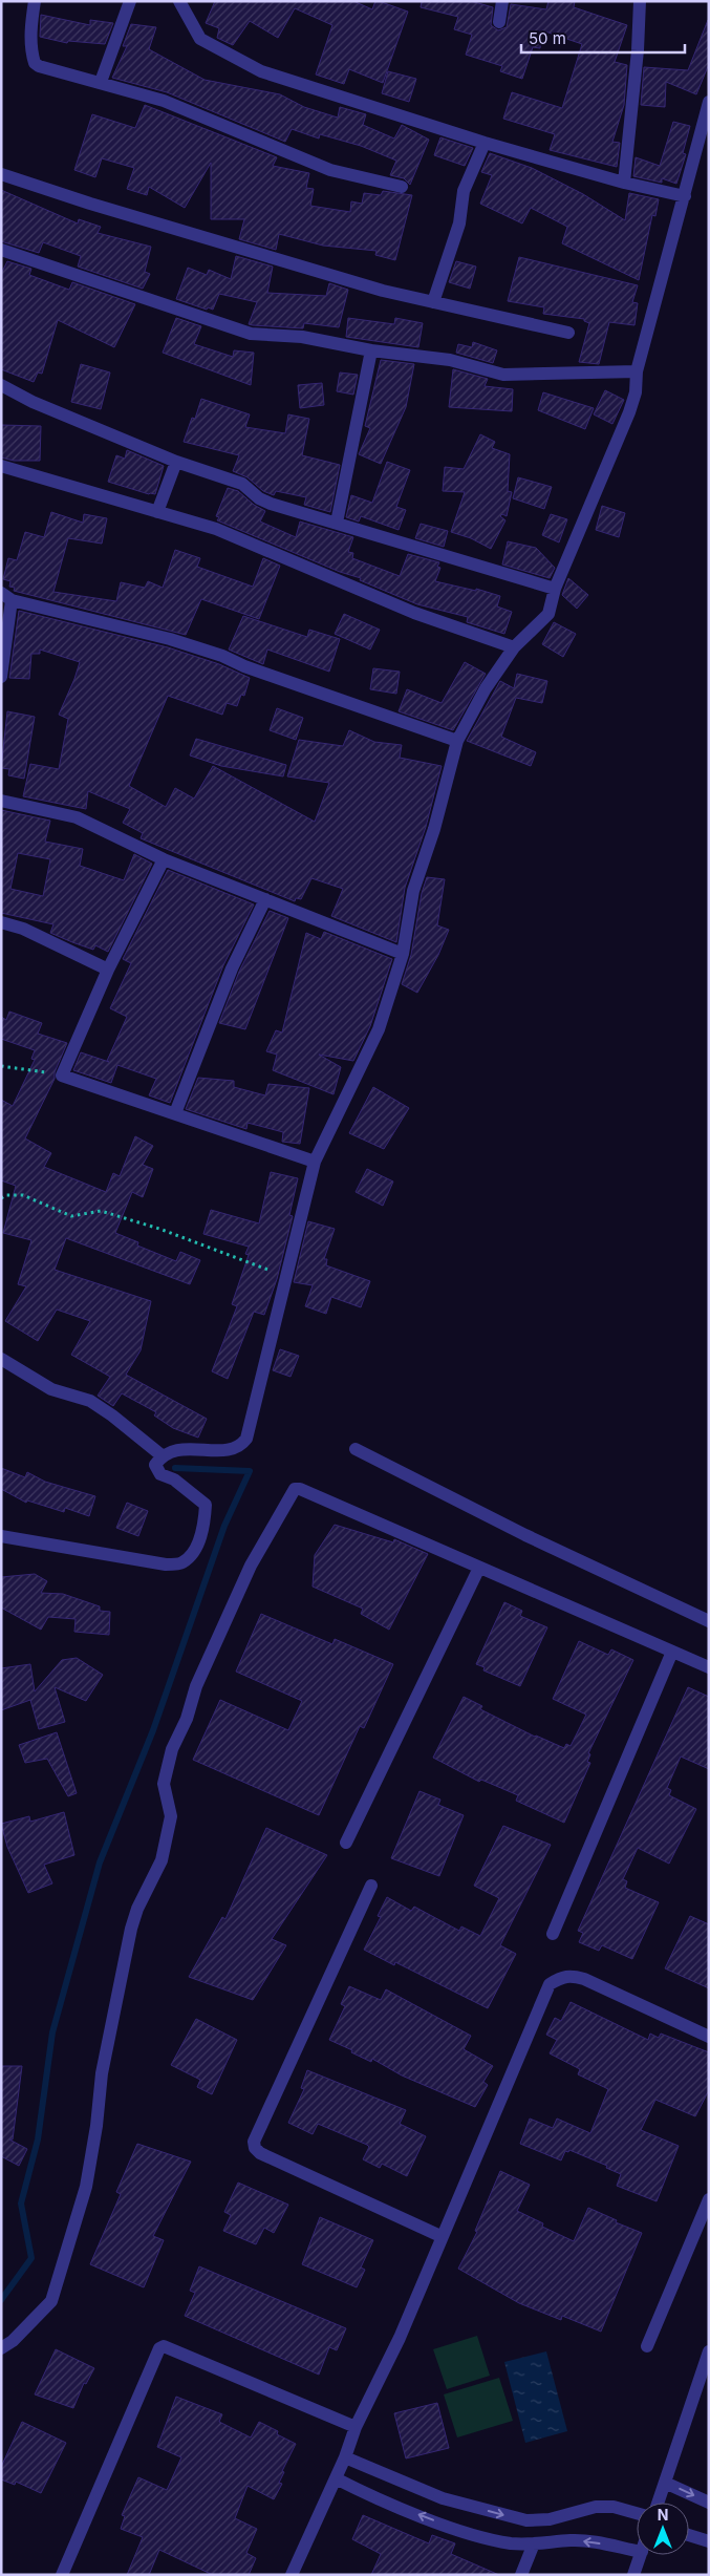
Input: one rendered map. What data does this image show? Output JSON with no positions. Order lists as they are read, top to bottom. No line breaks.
{"scale_bar":"50 m","north":"top"}
